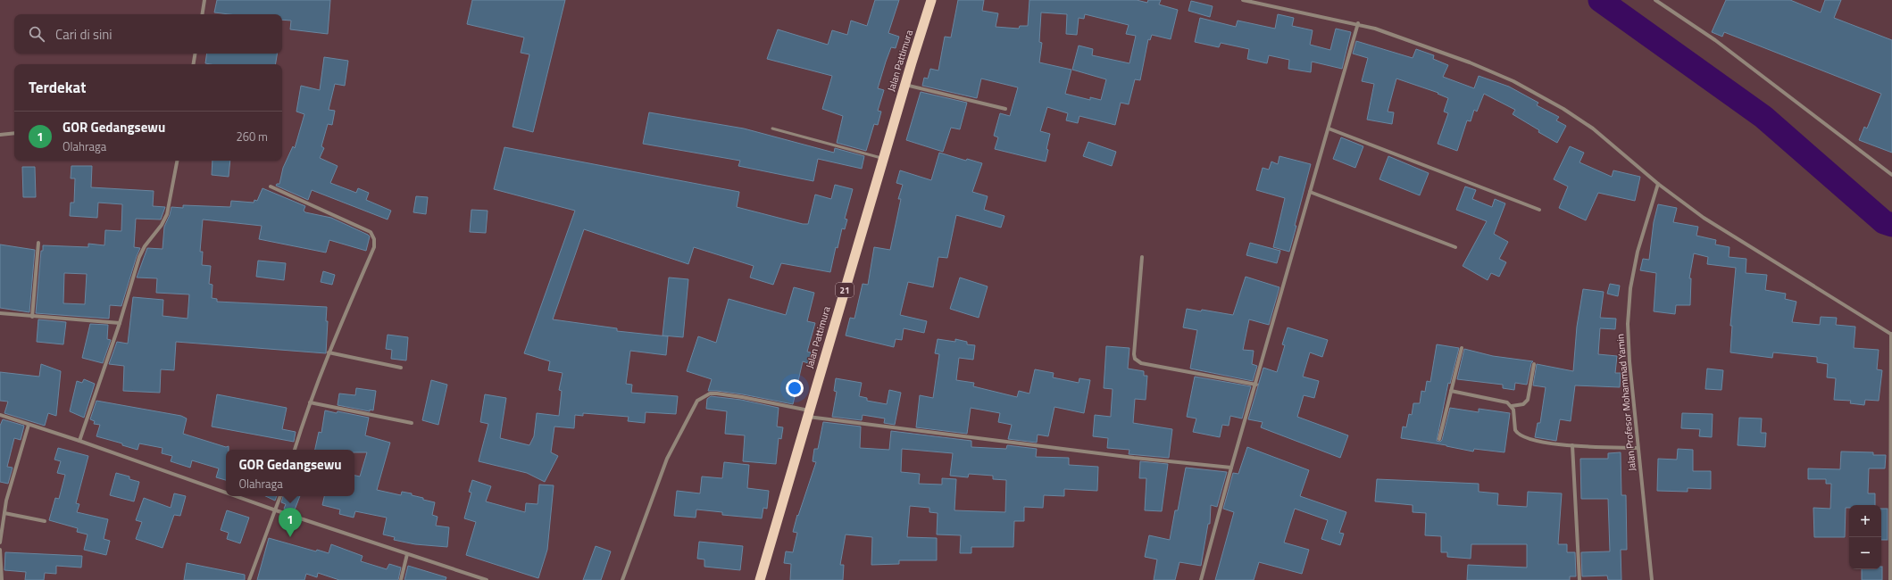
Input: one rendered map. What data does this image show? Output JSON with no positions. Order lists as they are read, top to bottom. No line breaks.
{"streets":{"highway":["Jalan Pattimura","21"],"street":["Jalan Profesor Mohammad Yamin"]},"page":{"search":"Cari di sini","heading":"Terdekat","list":[{"mark":"1","name":"GOR Gedangsewu","note":"Olahraga","value":"260 m"}],"popup":["GOR Gedangsewu","Olahraga"],"map_buttons":["+","−"],"pins":"1"}}
